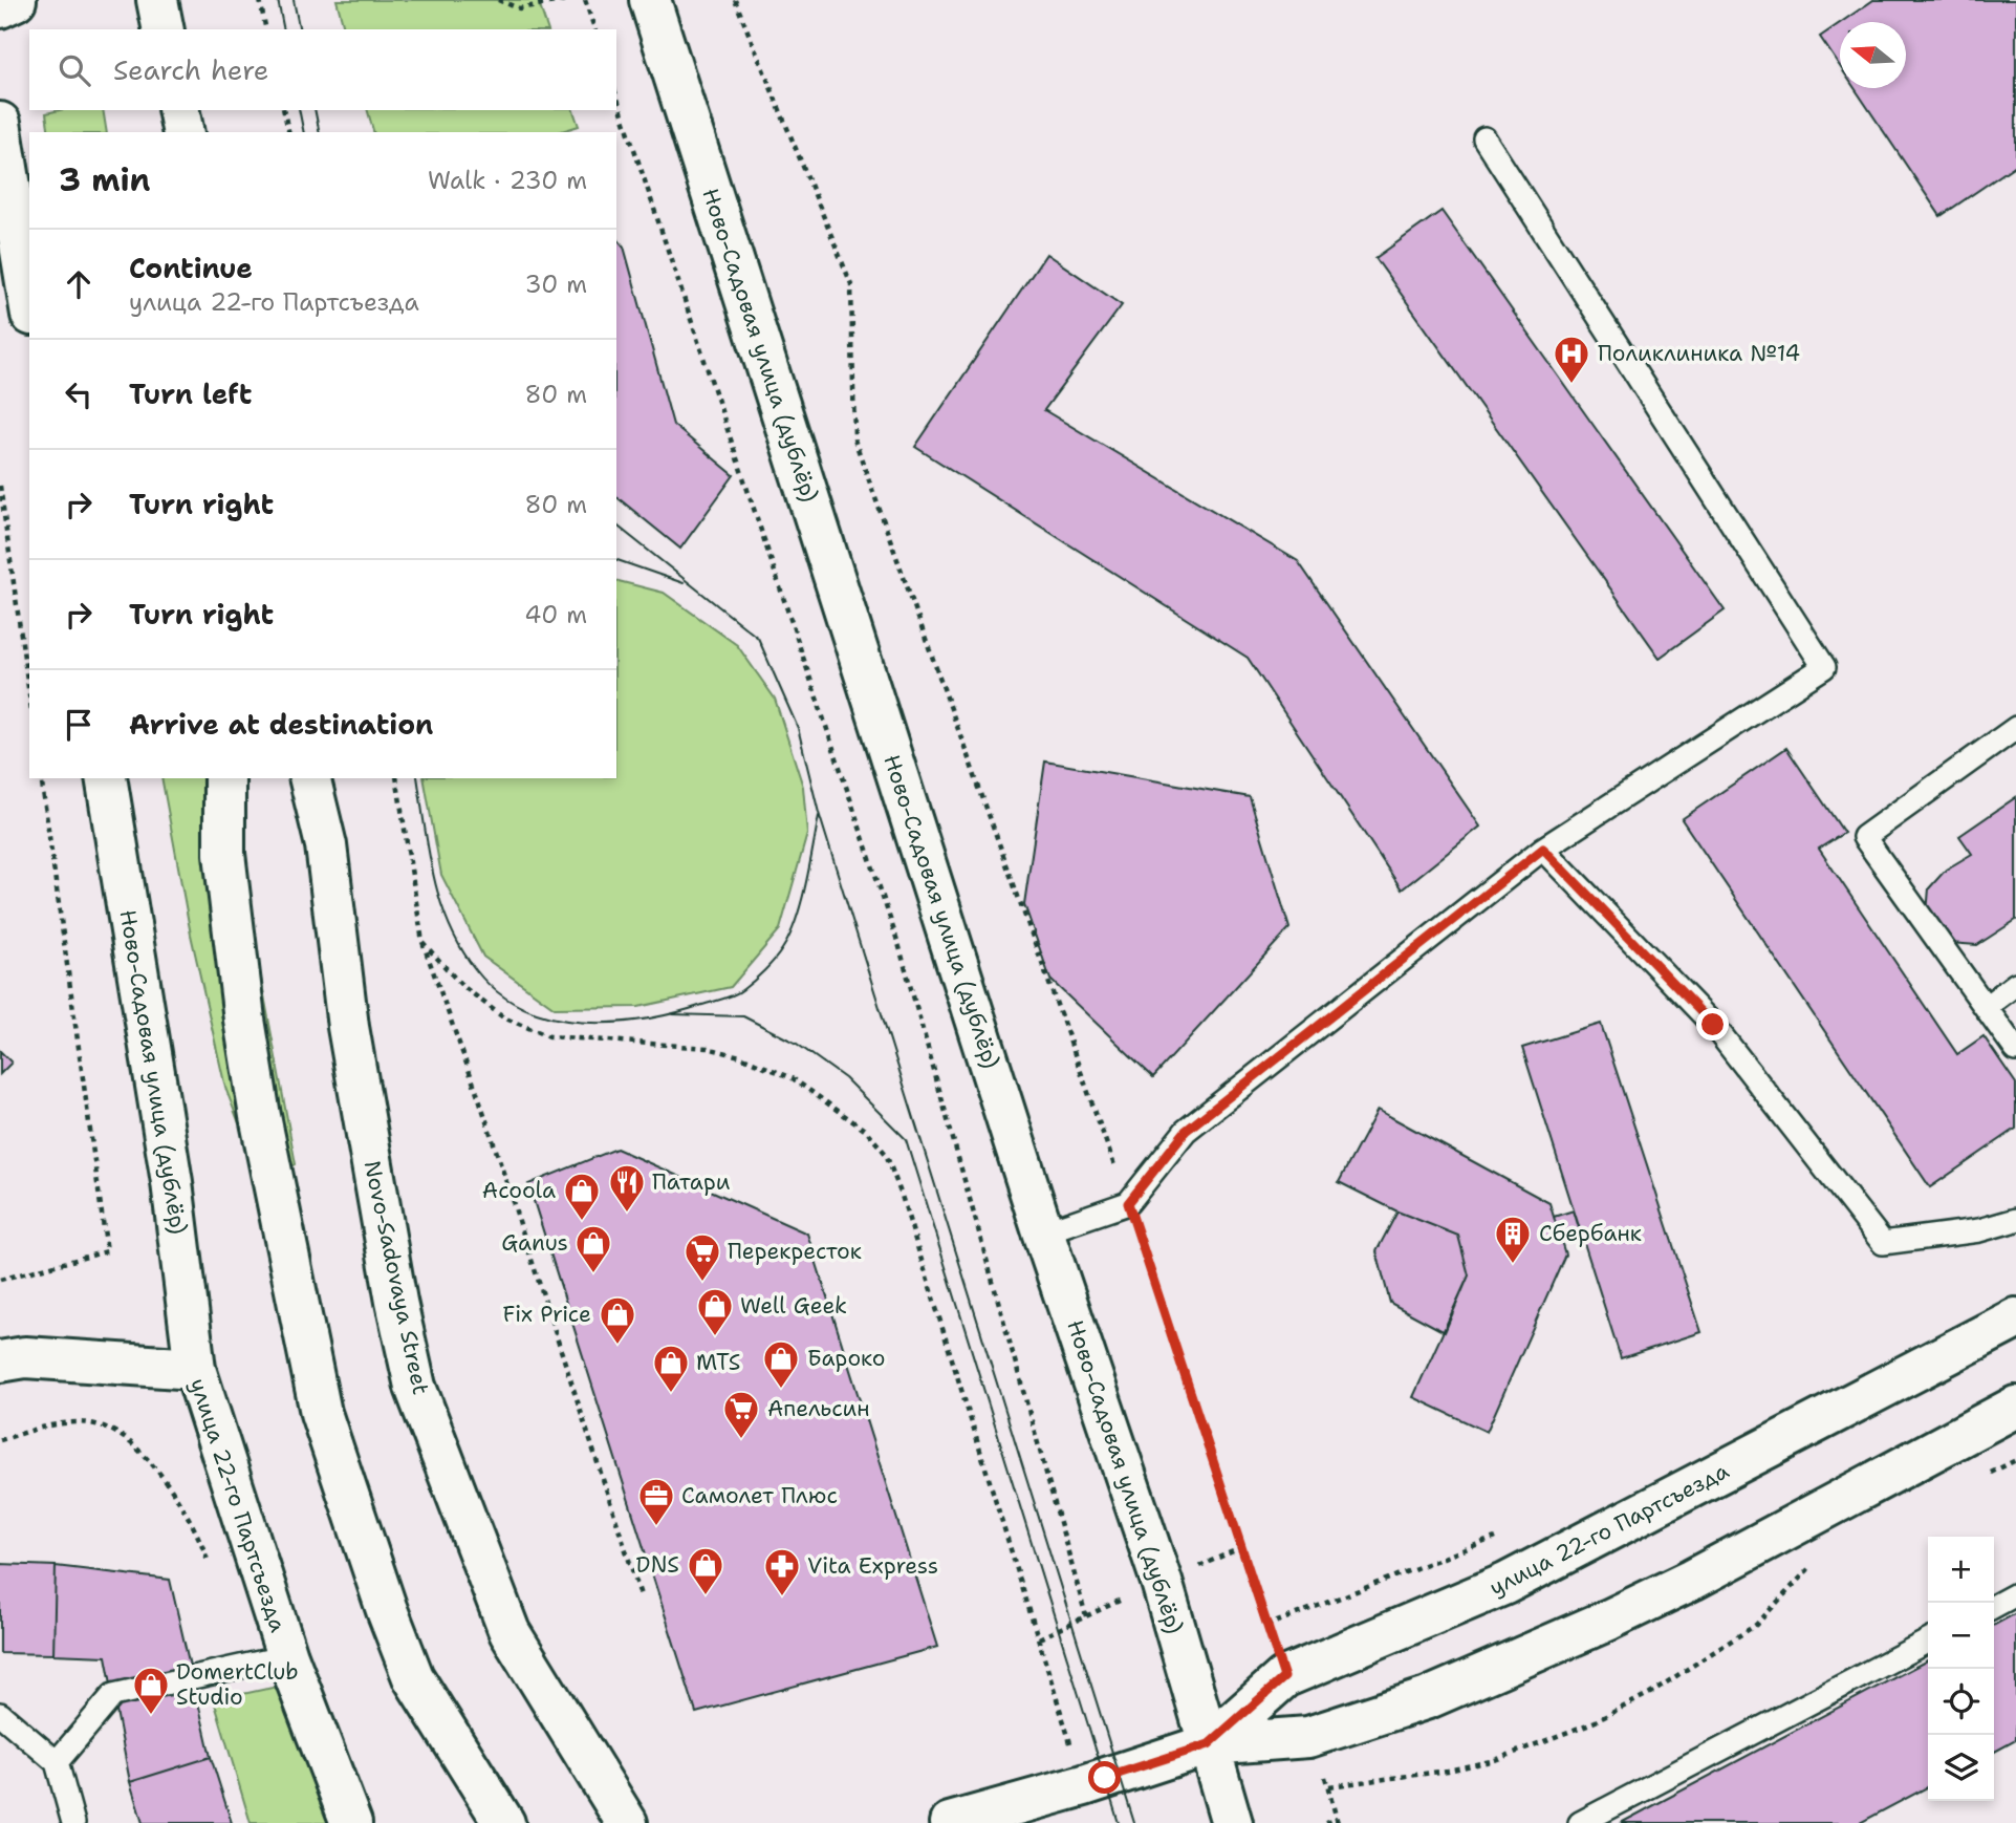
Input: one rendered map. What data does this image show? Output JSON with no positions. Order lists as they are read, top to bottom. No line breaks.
{"streets":{"main road":["Ново-Садовая улица (дублёр)","Novo-Sadovaya Street","улица 22-го Партсъезда"]},"crossings":[["Ново-Садовая улица (дублёр)","улица 22-го Партсъезда"]],"places":{"hospital":["Поликлиника №14"],"restaurant":["Патари"],"shop":["Acoola","Ganus","Well Geek","Fix Price","Бароко","MTS","DNS","DomertClub Studio"],"building":["Сбербанк"],"supermarket":["Перекресток","Апельсин"],"office":["Самолет Плюс"],"pharmacy":["Vita Express"]},"north":"left","page":{"search":"Search here","heading":["3 min","Walk · 230 m"],"list":[["Continue","улица 22-го Партсъезда","30 m"],["Turn left","80 m"],["Turn right","80 m"],["Turn right","40 m"],"Arrive at destination"],"map_buttons":["+","−"]}}
